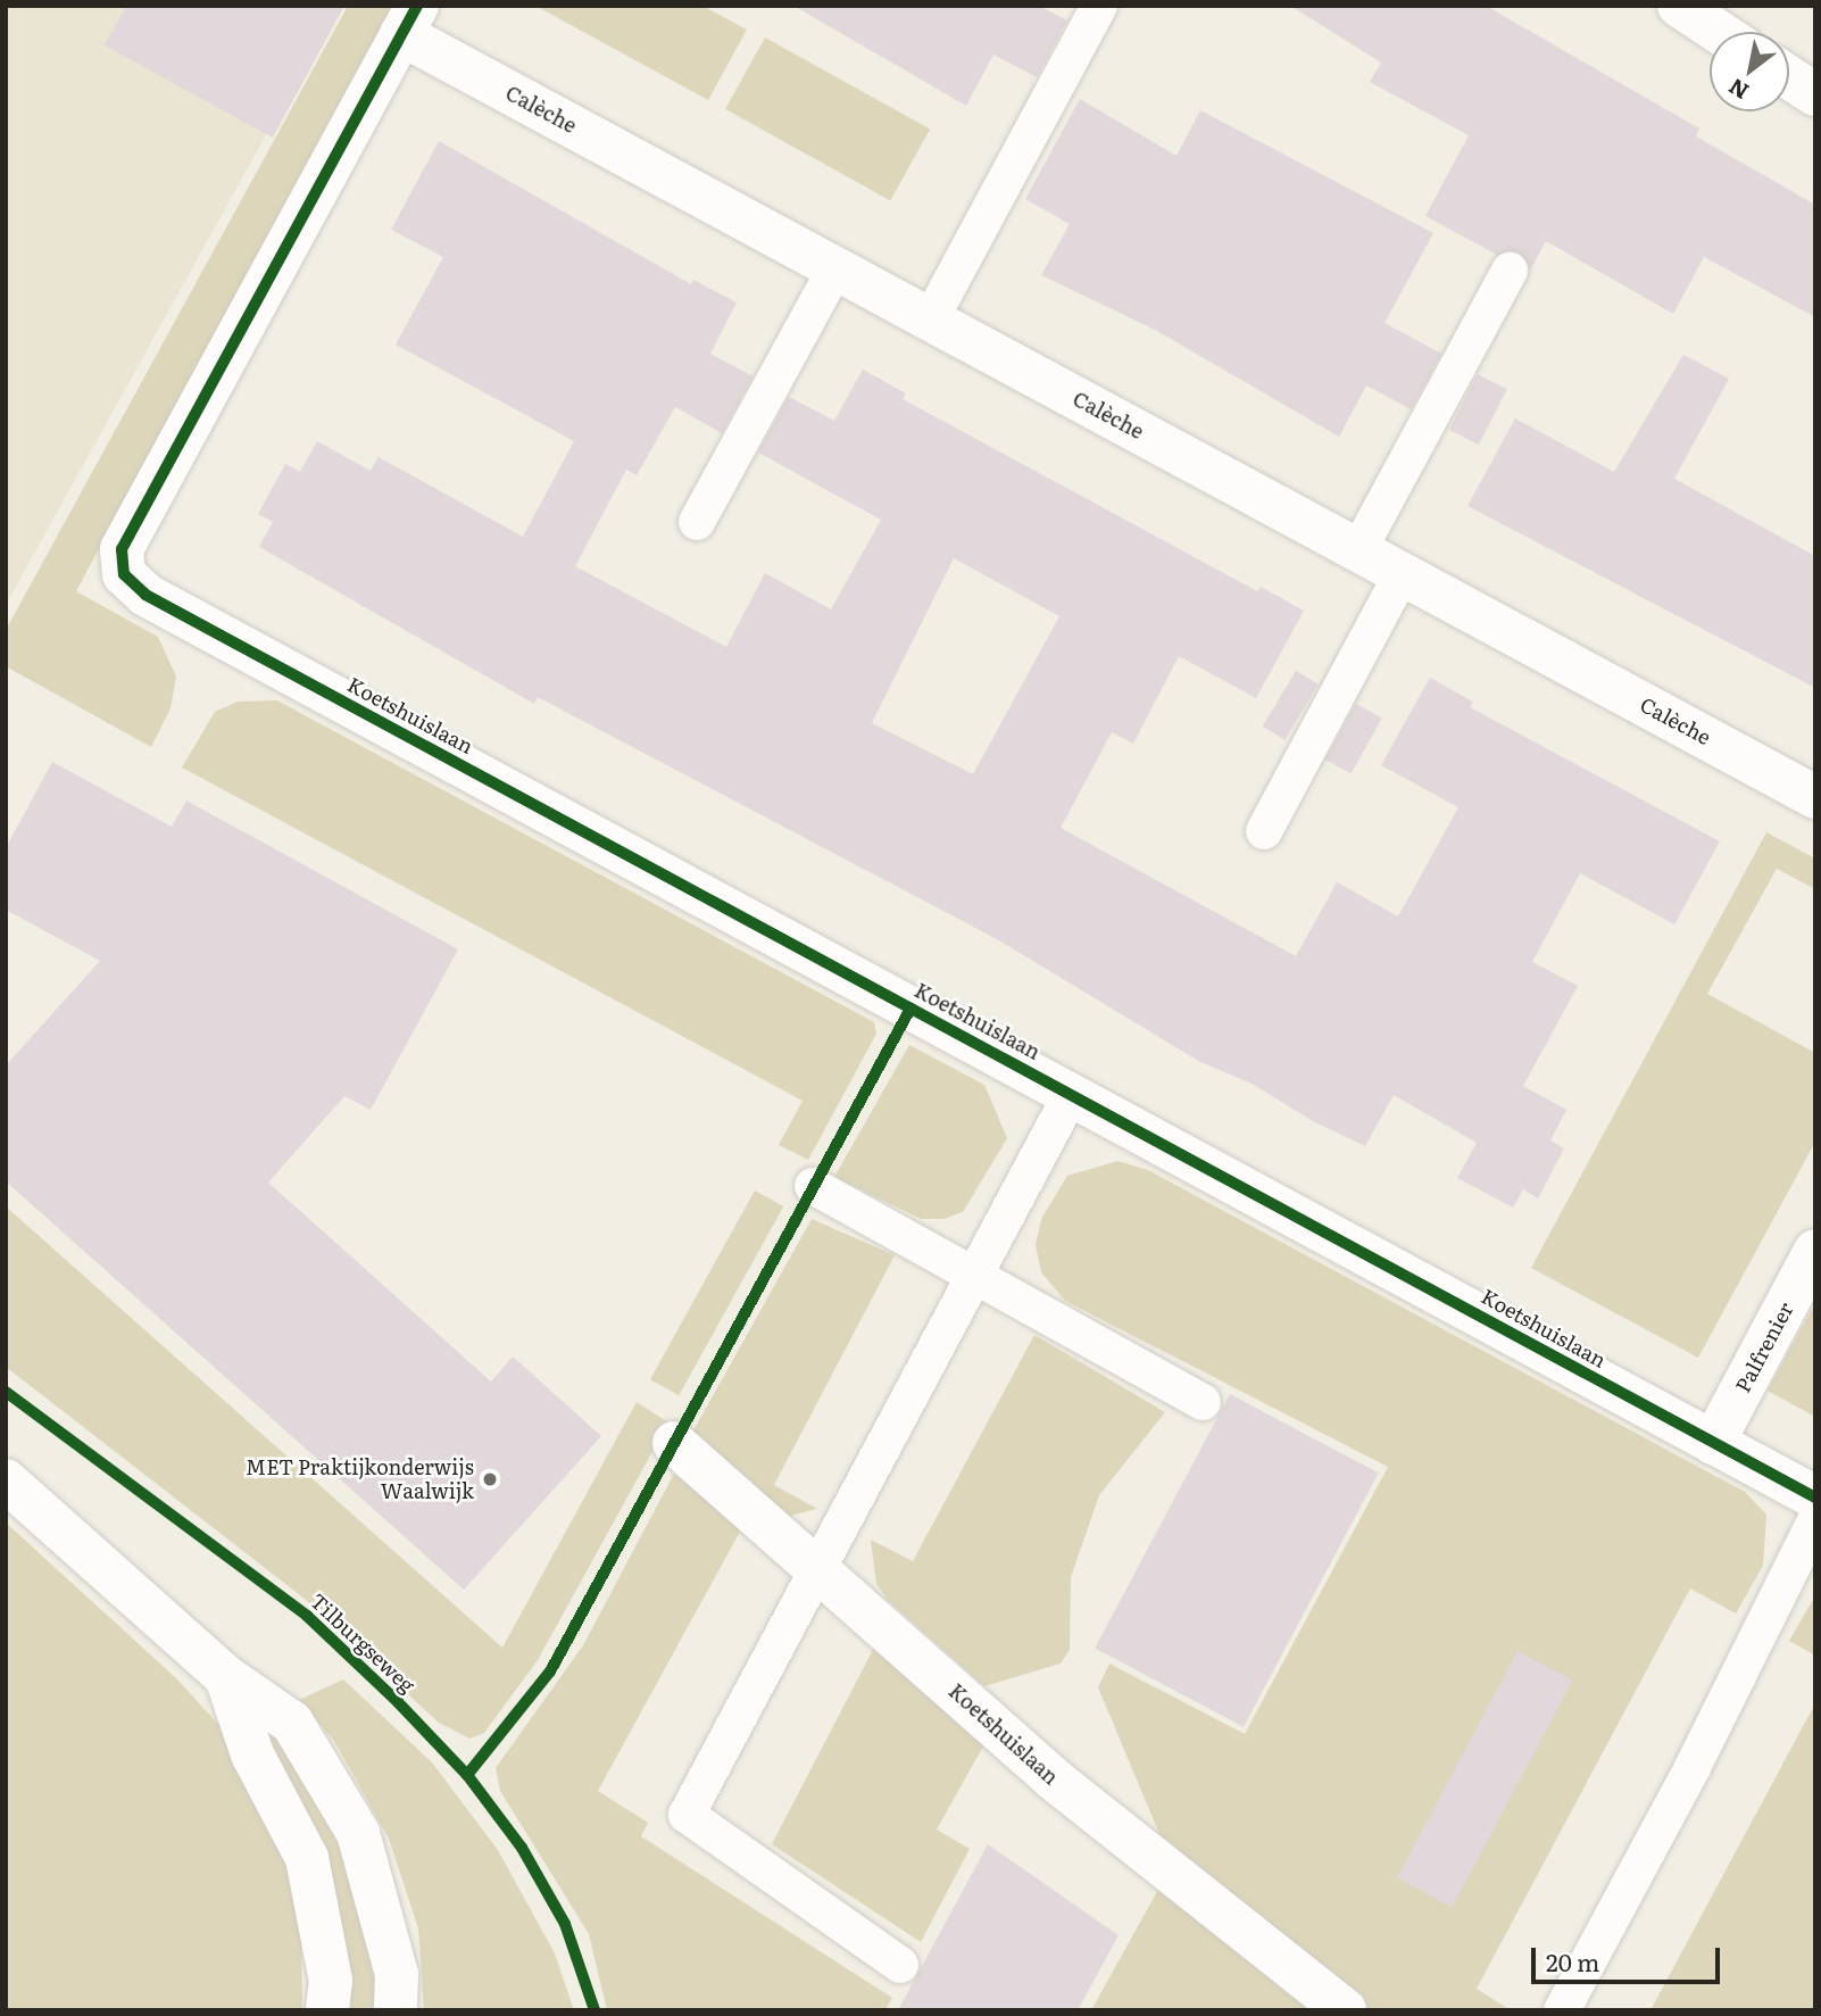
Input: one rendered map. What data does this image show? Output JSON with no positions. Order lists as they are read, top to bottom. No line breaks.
{"streets":{"street":["Calèche","Koetshuislaan","Palfrenier"],"cycle path":["Tilburgseweg"]},"crossings":[["Calèche","Koetshuislaan"],["Koetshuislaan","Palfrenier"]],"places":["MET Praktijkonderwijs Waalwijk"],"scale_bar":"20 m","north":"bottom left"}
